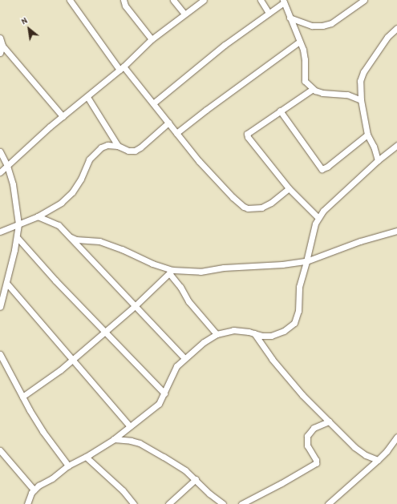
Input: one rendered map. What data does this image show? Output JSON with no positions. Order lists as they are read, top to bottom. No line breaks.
{"north":"top left"}
